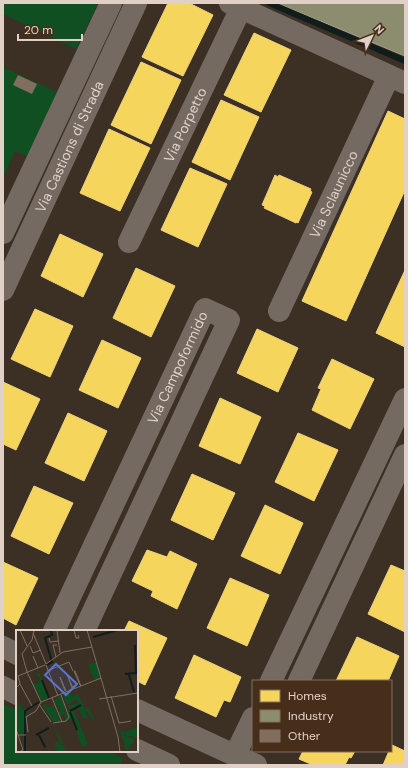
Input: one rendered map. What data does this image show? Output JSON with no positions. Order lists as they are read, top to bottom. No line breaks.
{"streets":{"street":["Via Porpetto","Via Castions di Strada","Via Sclaunicco","Via Campoformido"]},"legend":["Homes","Industry","Other"],"scale_bar":"20 m","north":"top right"}
